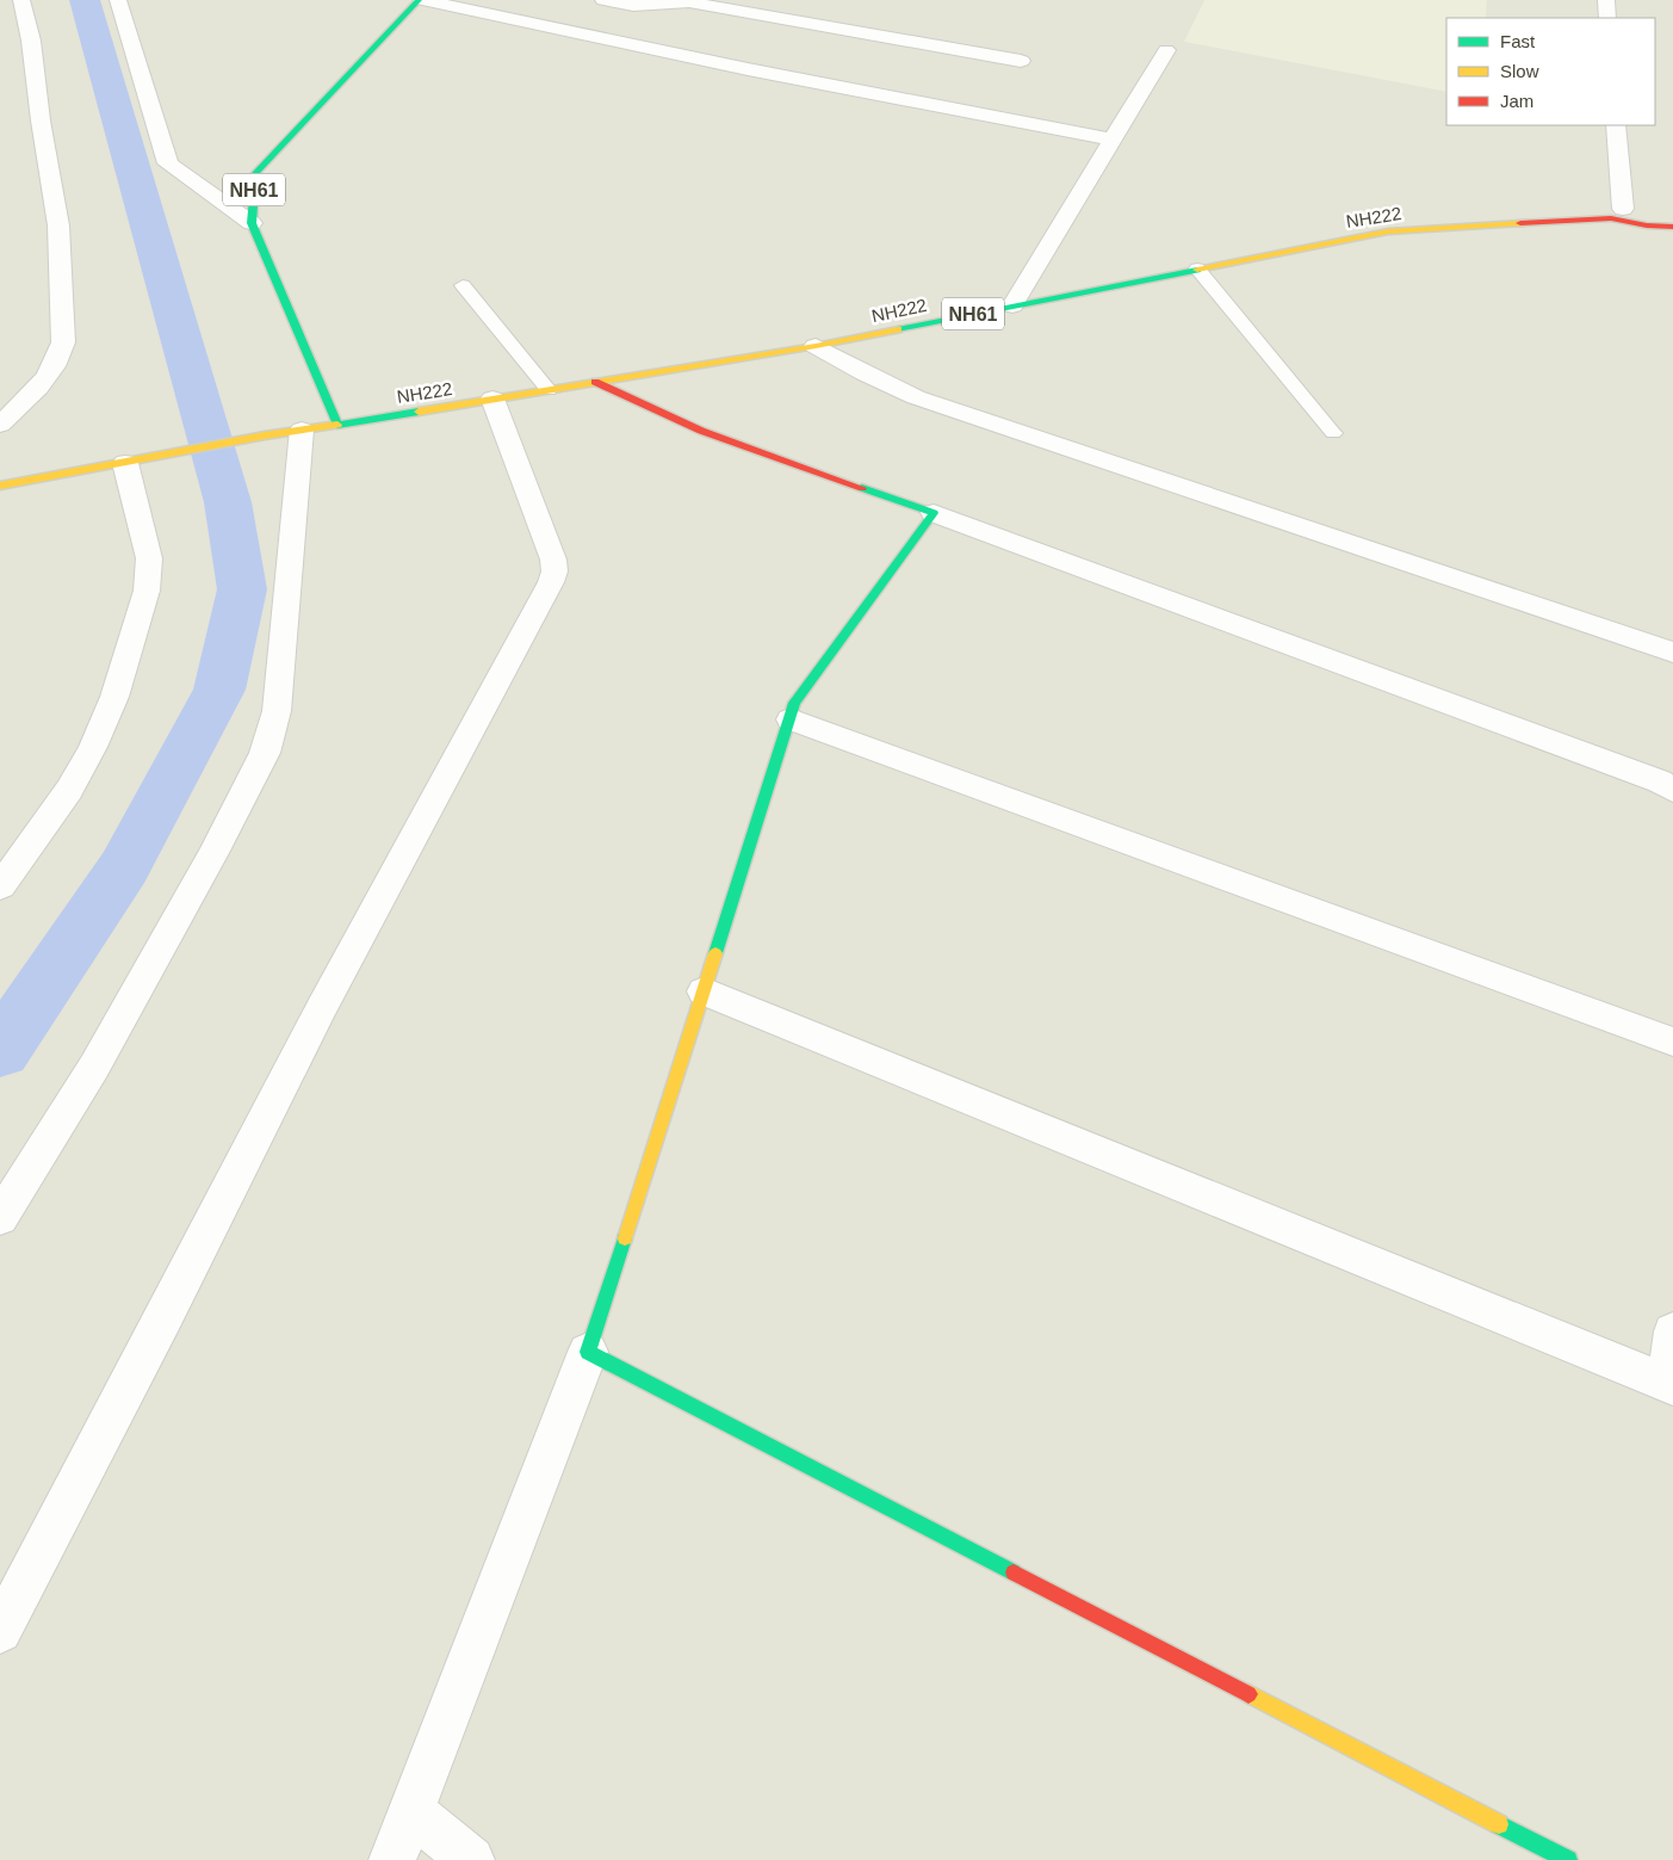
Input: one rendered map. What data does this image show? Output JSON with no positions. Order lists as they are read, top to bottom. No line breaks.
{"streets":{"main road":["NH61","NH222"]},"crossings":[["NH61","NH222"]],"legend":["Fast","Slow","Jam"]}
